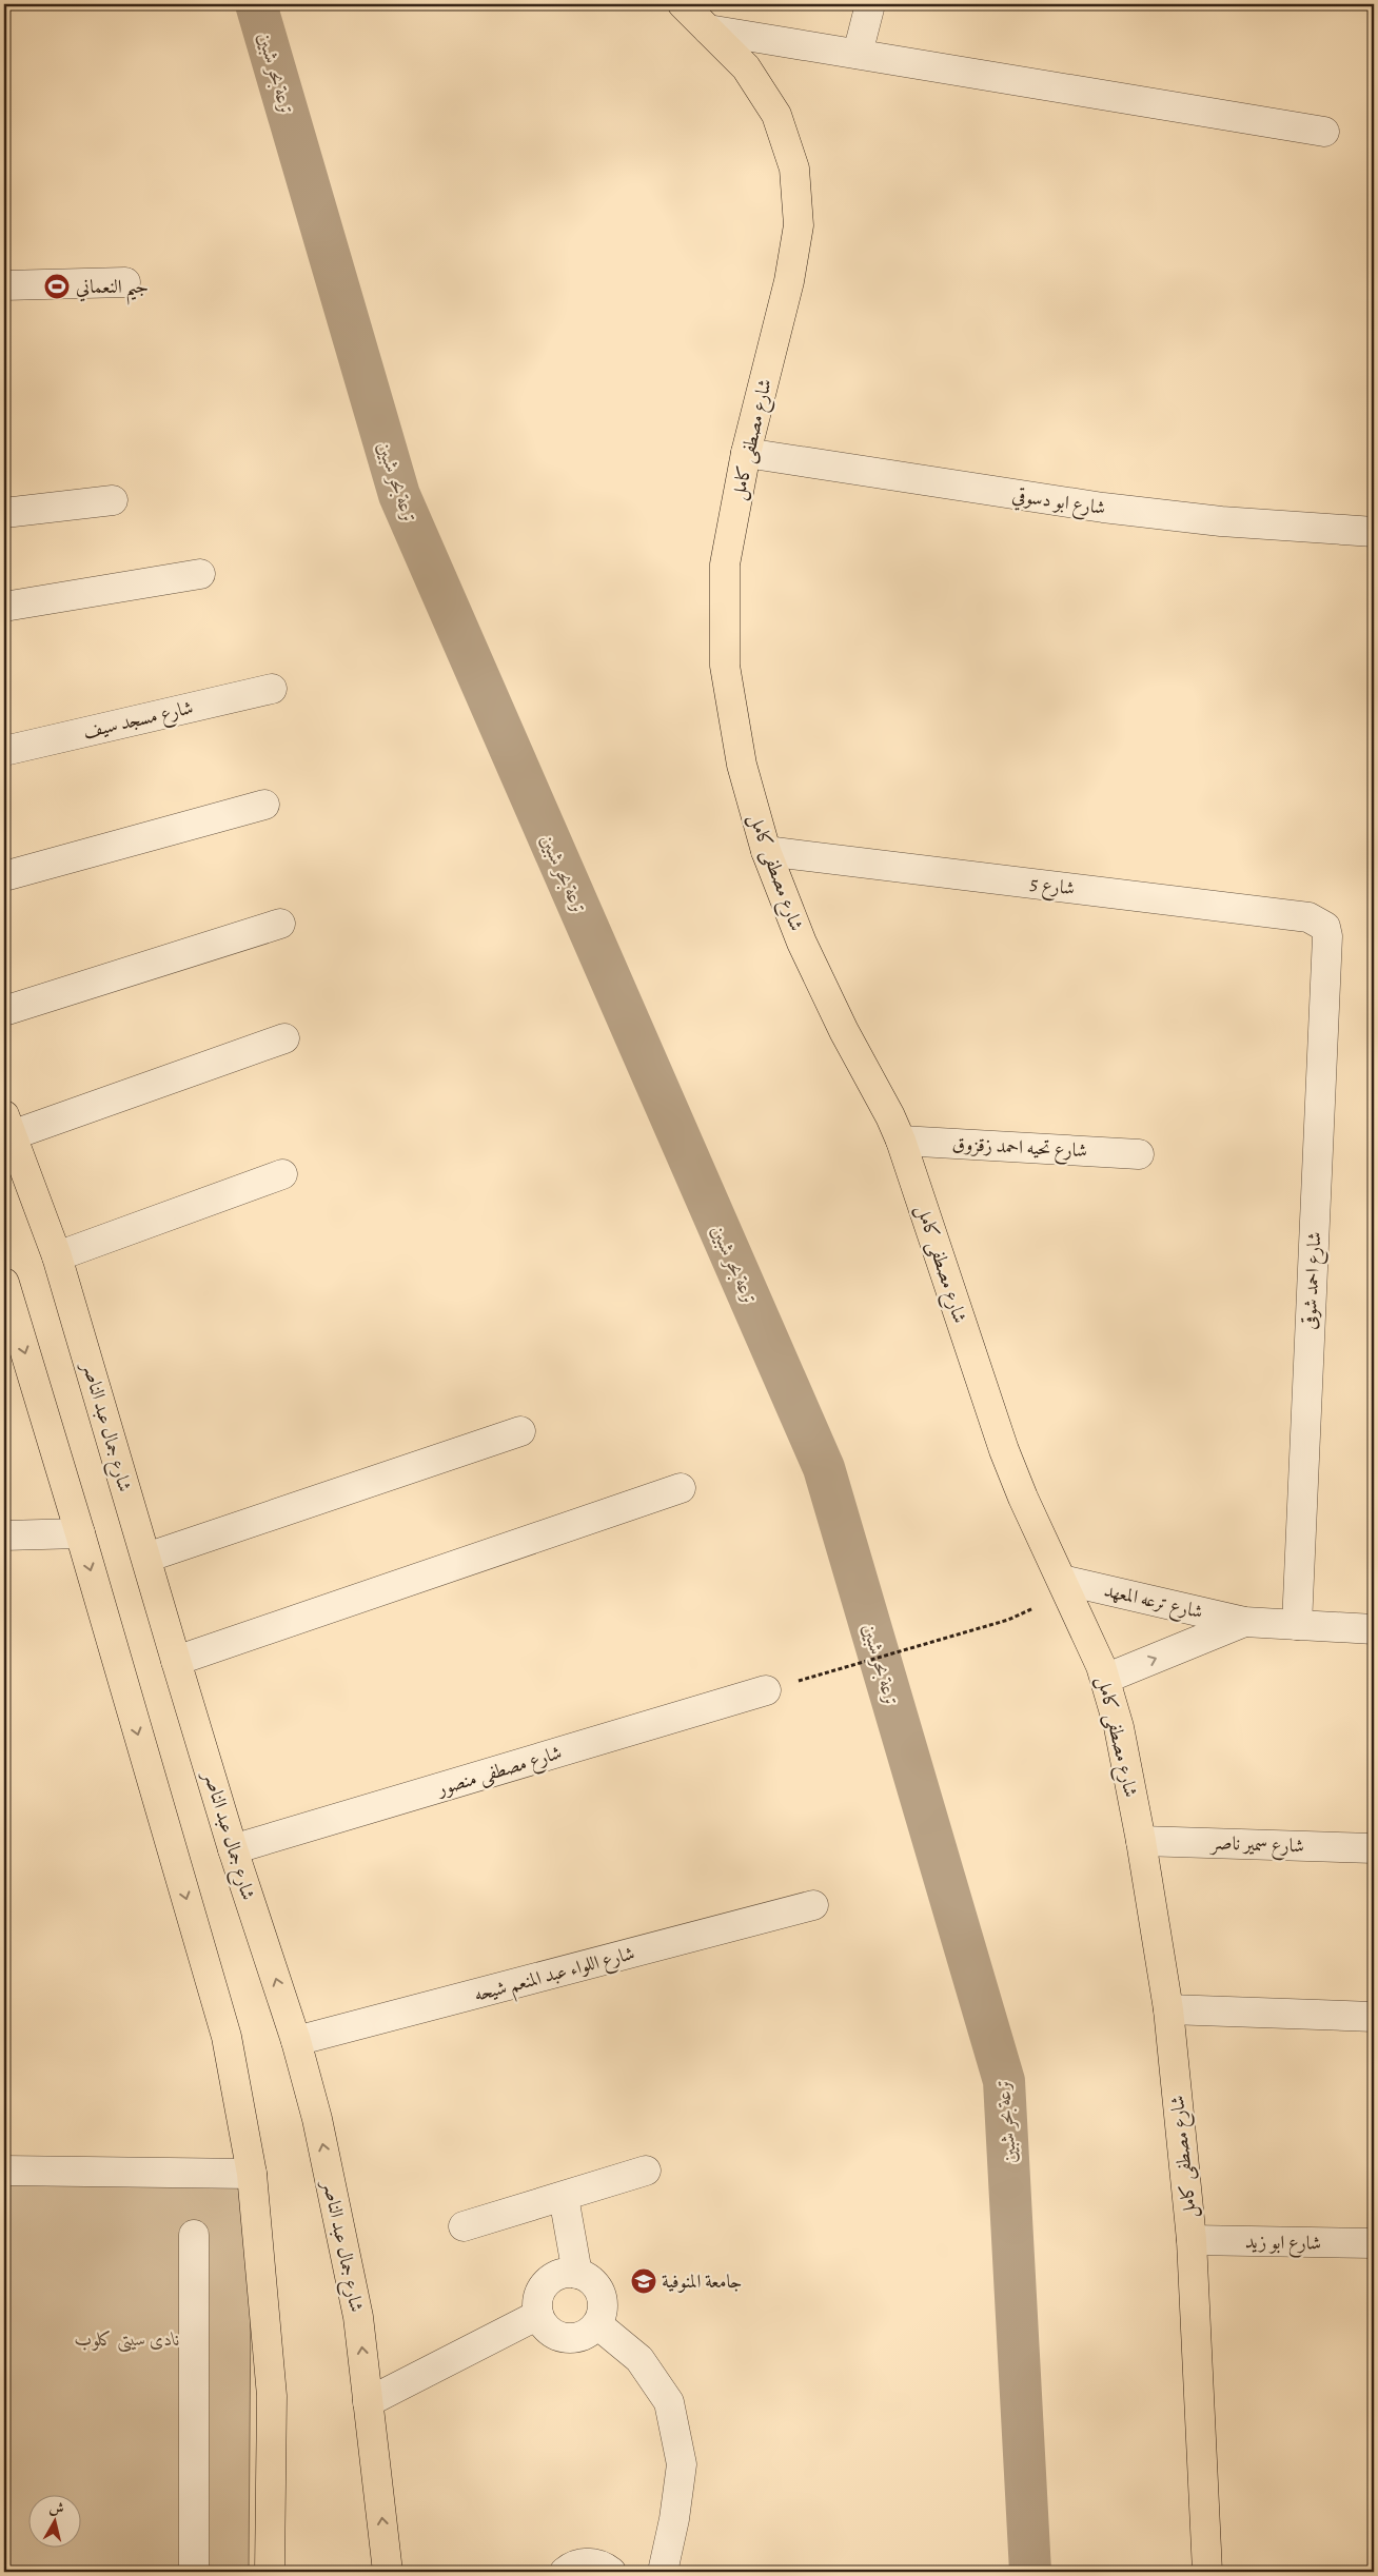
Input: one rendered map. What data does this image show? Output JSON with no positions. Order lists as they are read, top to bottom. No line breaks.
{"streets":{"main road":["شارع مصطفى كامل","شارع جمال عبد الناصر"],"street":["شارع ابو دسوقي","شارع مسجد سيف","شارع 5","شارع تحيه احمد زقزوق","شارع احمد شوقى","شارع ترعه المعهد","شارع مصطفى منصور","شارع سمير ناصر","شارع اللواء عبد المنعم شيحه","شارع ابو زيد"]},"crossings":[["شارع مصطفى كامل","شارع ابو دسوقي"],["شارع مصطفى كامل","شارع 5"],["شارع مصطفى كامل","شارع تحيه احمد زقزوق"],["شارع مصطفى كامل","شارع ترعه المعهد"],["شارع مصطفى كامل","شارع سمير ناصر"],["شارع مصطفى كامل","شارع ابو زيد"],["شارع 5","شارع احمد شوقى"],["شارع احمد شوقى","شارع ترعه المعهد"],["شارع جمال عبد الناصر","شارع مصطفى منصور"],["شارع جمال عبد الناصر","شارع اللواء عبد المنعم شيحه"]],"water":["ترعة بحر شبين"],"parks":["نادى سيتى كلوب"],"places":{"sports":["جيم النعماني"],"school or university":["جامعة المنوفية"]},"north":"top"}
